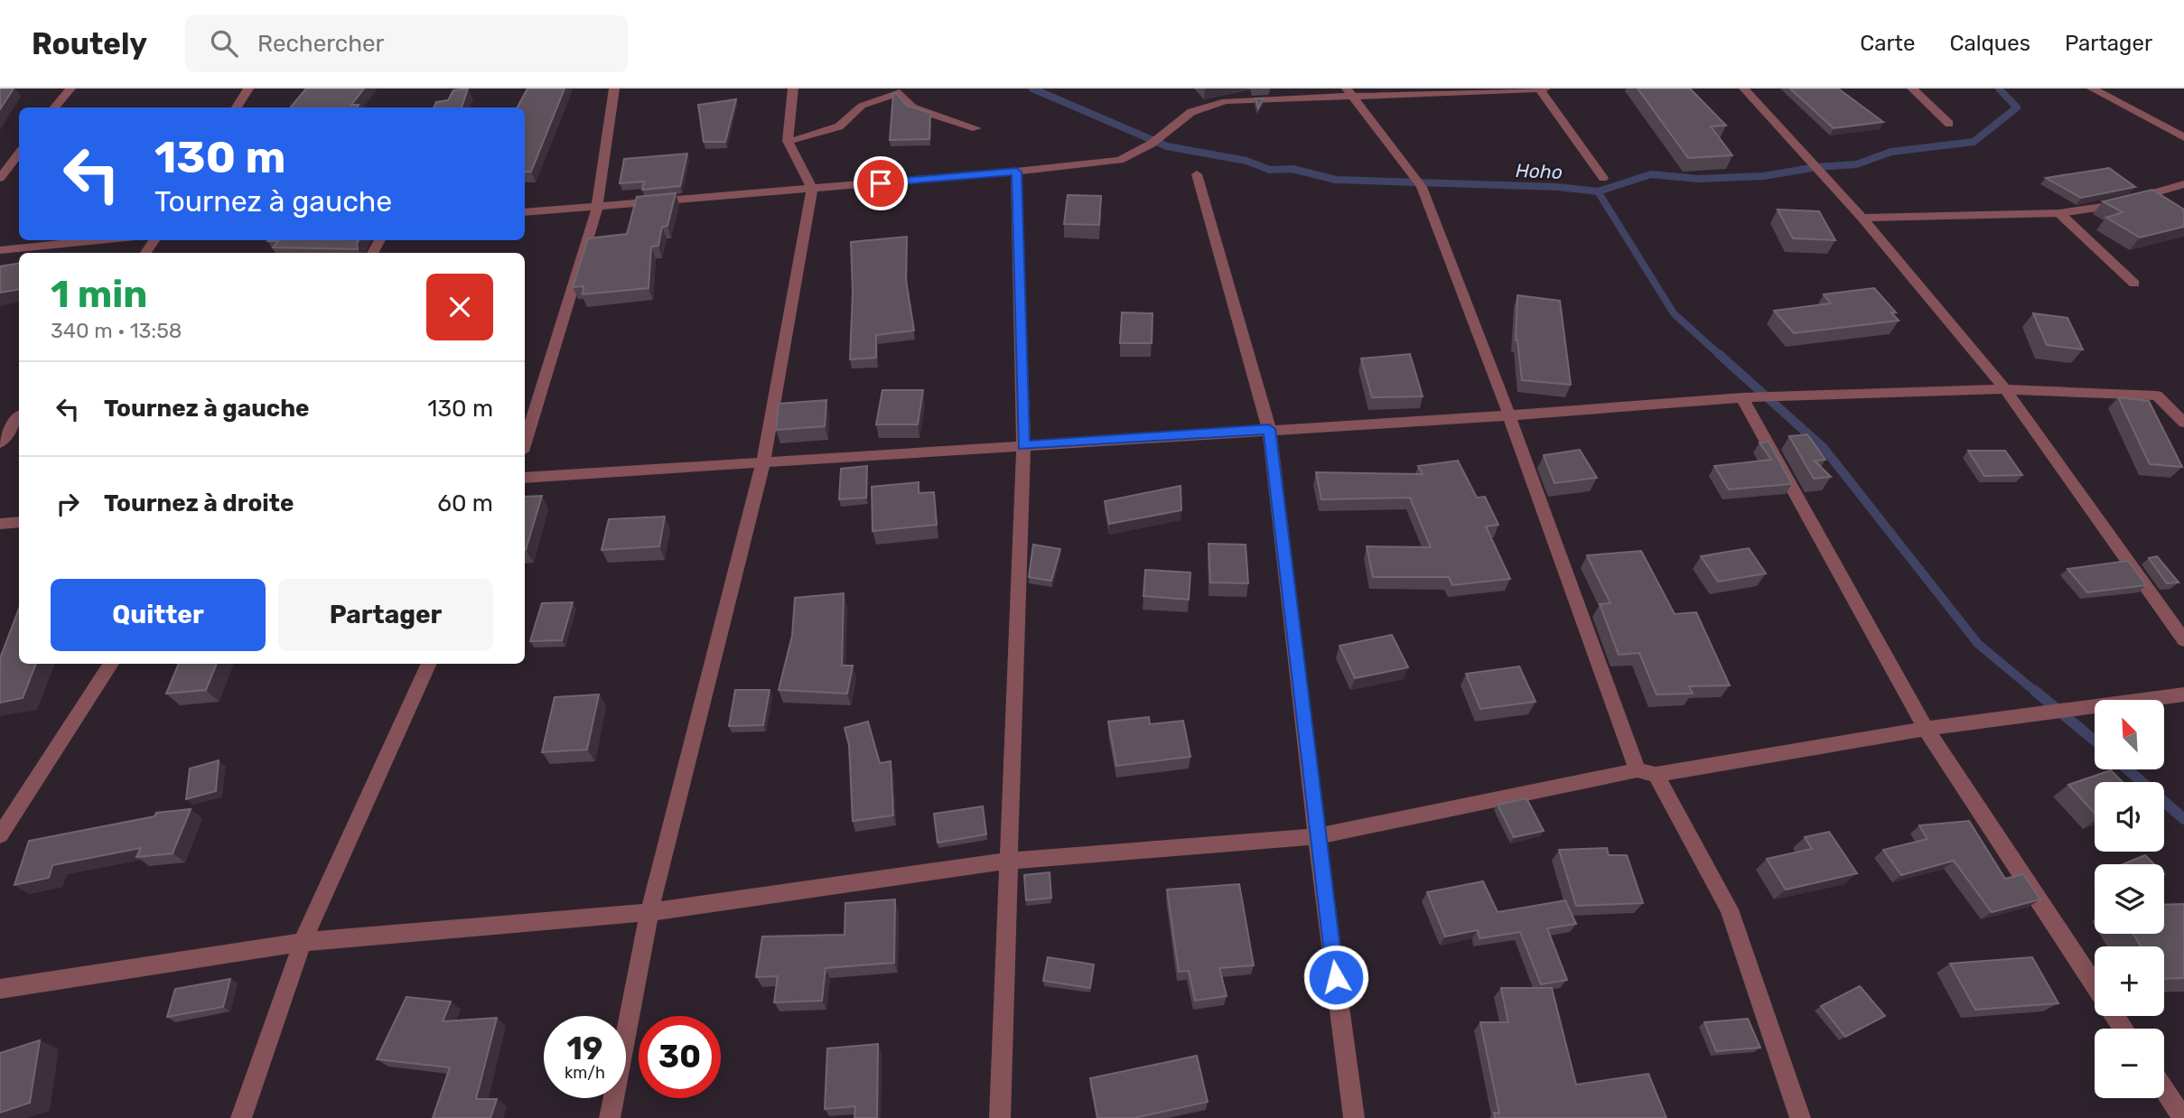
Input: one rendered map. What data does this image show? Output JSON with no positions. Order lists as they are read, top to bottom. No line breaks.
{"water":["Hoho"],"north":"top left","page":{"header":"Routely","search":"Rechercher","nav":["Carte","Calques","Partager"],"turn":["130 m","Tournez à gauche"],"heading":["1 min","340 m · 13:58"],"list":[{"name":"Tournez à gauche","value":"130 m"},{"name":"Tournez à droite","value":"60 m"}],"buttons":["Quitter","Partager"],"map_buttons":["+","−"],"speed":"19 km/h","limit":"30"}}
